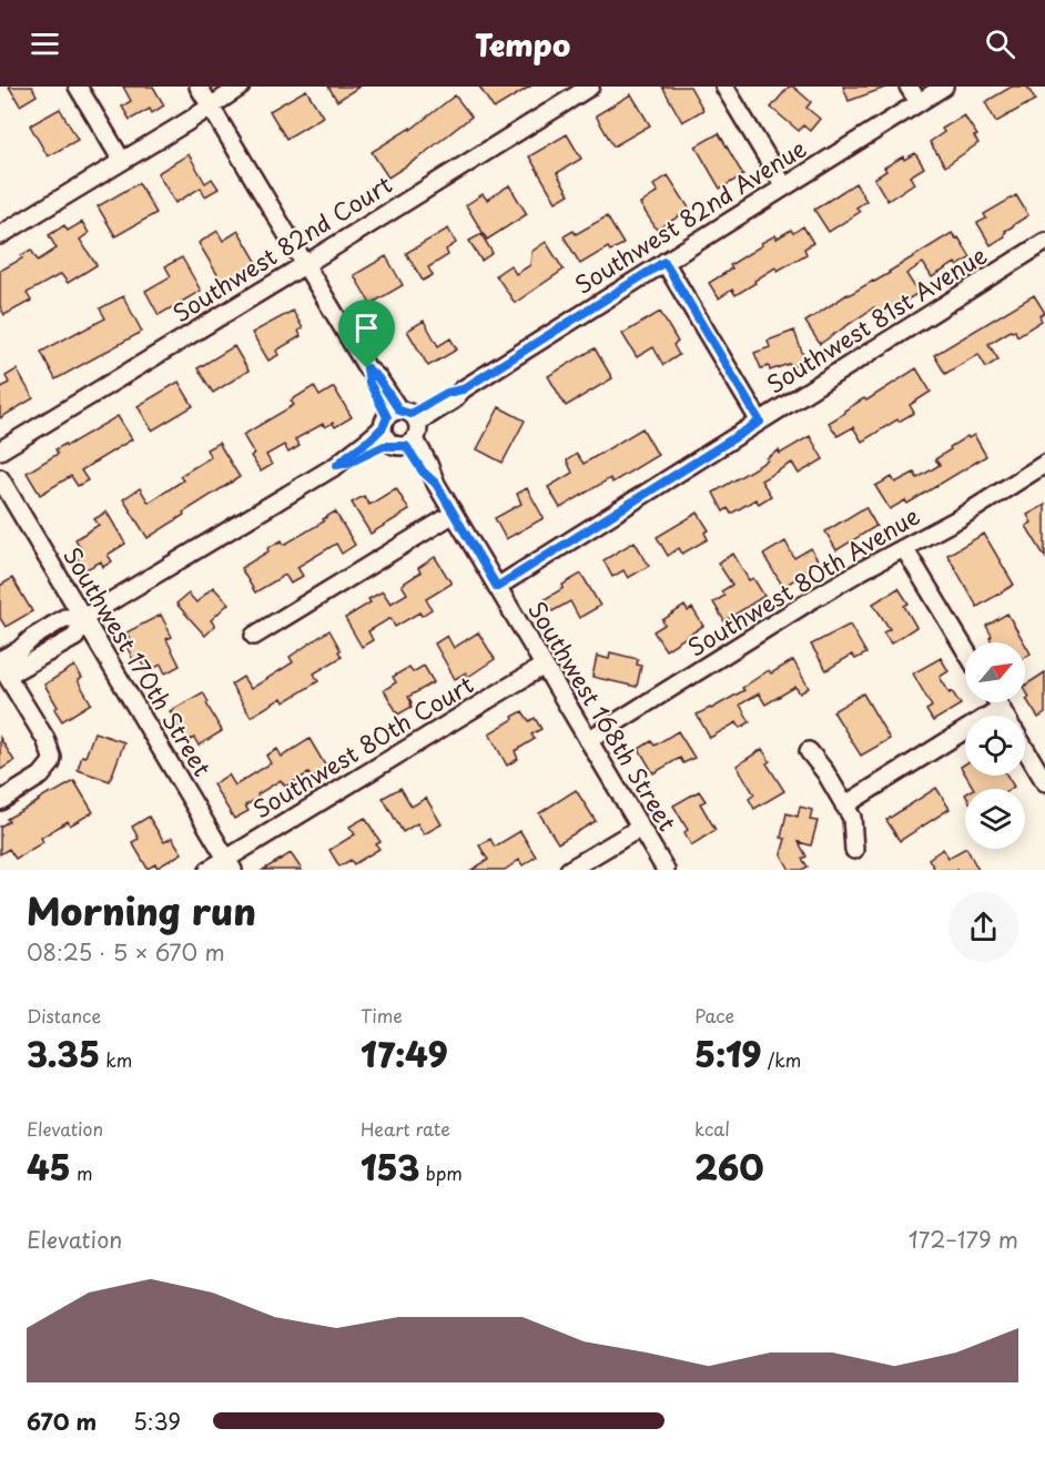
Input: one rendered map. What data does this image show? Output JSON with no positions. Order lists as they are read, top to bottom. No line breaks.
{"streets":{"street":["Southwest 82nd Avenue","Southwest 82nd Court","Southwest 81st Avenue","Southwest 80th Avenue","Southwest 170th Street","Southwest 168th Street","Southwest 80th Court"]},"crossings":[["Southwest 82nd Avenue","Southwest 170th Street"],["Southwest 82nd Avenue","Southwest 168th Street"],["Southwest 82nd Court","Southwest 168th Street"],["Southwest 81st Avenue","Southwest 168th Street"],["Southwest 80th Avenue","Southwest 168th Street"],["Southwest 170th Street","Southwest 80th Court"],["Southwest 168th Street","Southwest 80th Court"]],"north":"top right","page":{"header":"Tempo","heading":["Morning run","08:25 · 5 × 670 m"],"stats":[["Distance","3.35 km"],["Time","17:49"],["Pace","5:19 /km"],["Elevation","45 m"],["Heart rate","153 bpm"],["kcal","260"]],"chart":["Elevation","172–179 m"],"list":[{"name":"670 m","note":"5:39"}]}}
